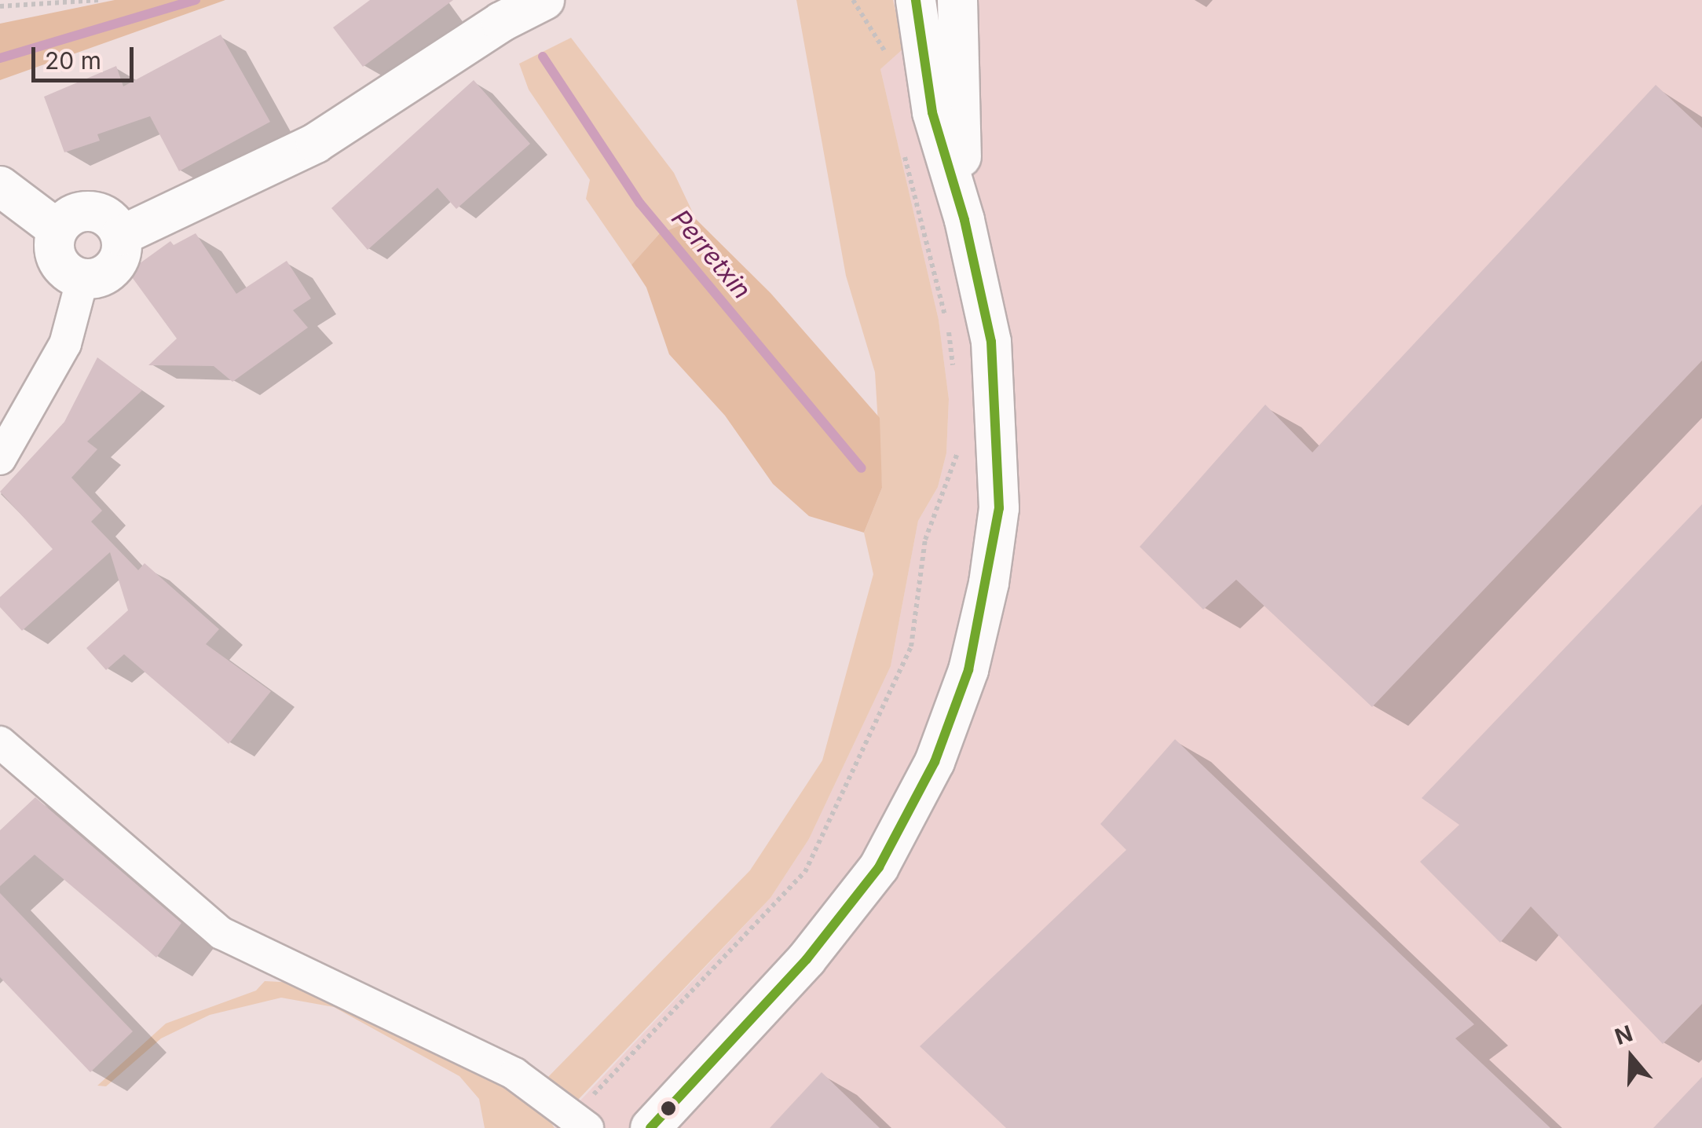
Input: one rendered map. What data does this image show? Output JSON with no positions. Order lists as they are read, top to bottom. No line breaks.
{"water":["Perretxin"],"scale_bar":"20 m","north":"top"}
